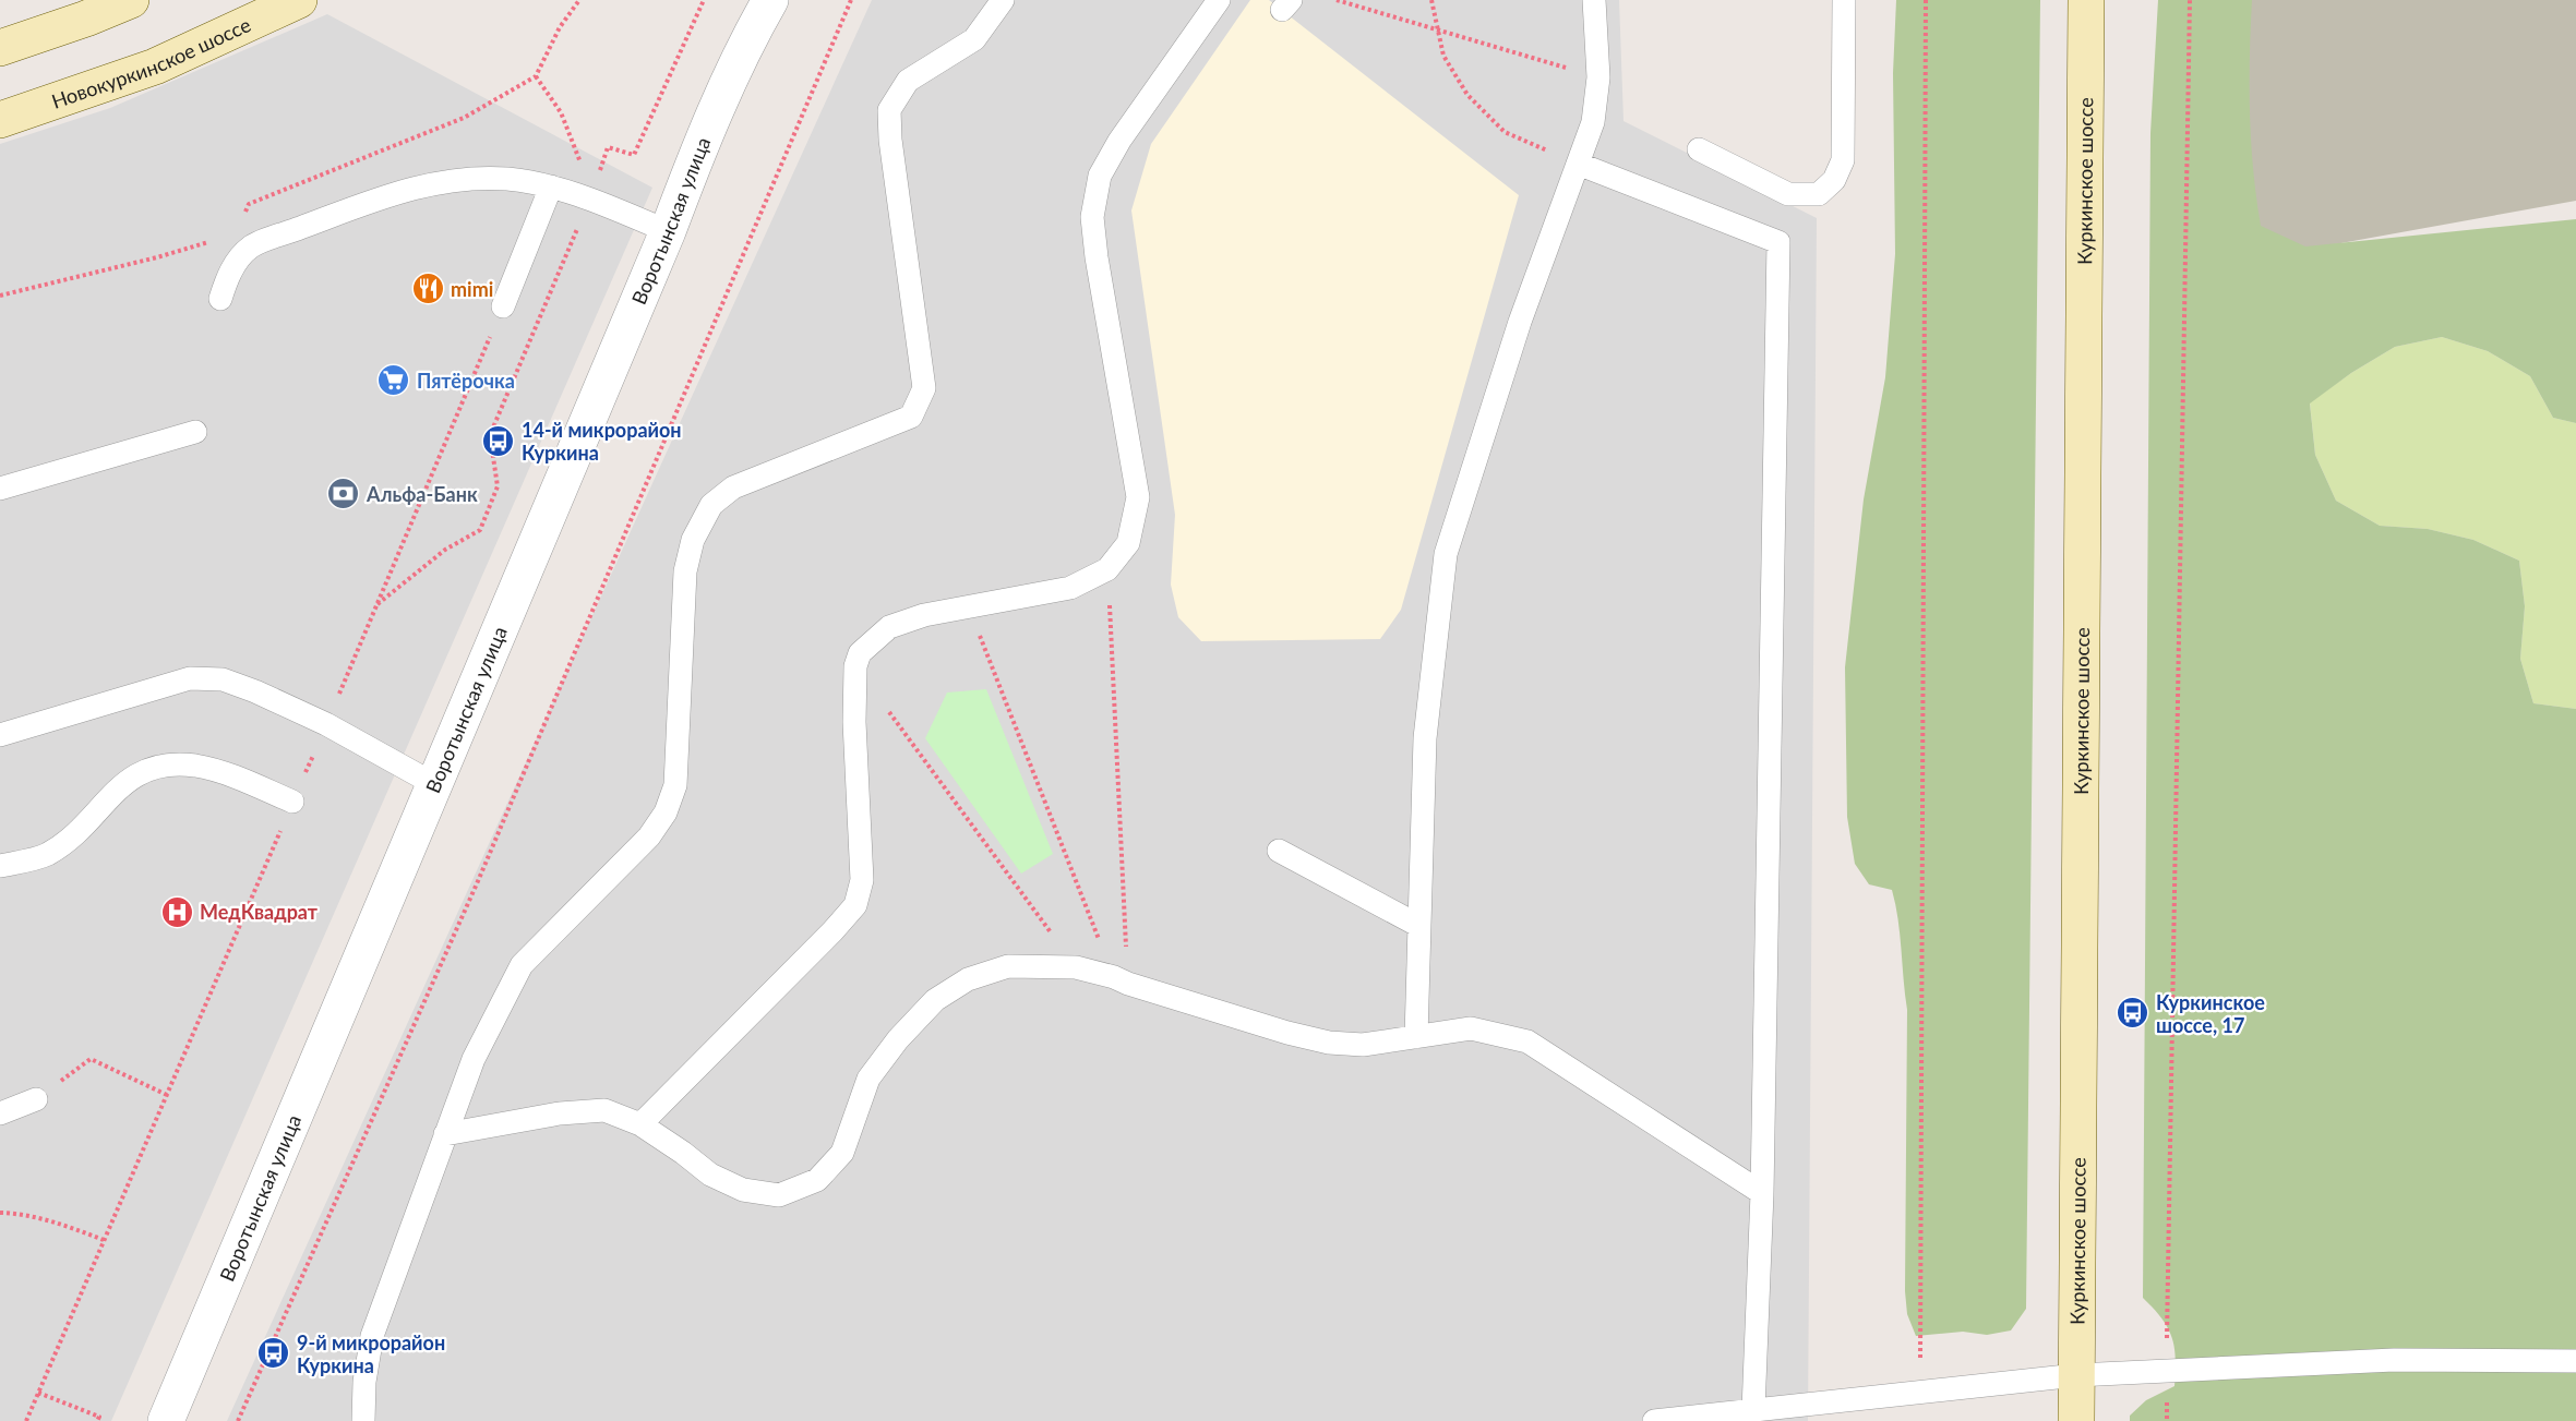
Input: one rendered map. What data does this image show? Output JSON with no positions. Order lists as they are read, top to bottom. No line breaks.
{"streets":{"main road":["Новокуркинское шоссе","Куркинское шоссе"],"street":["Воротынская улица"]},"places":{"restaurant":["mimi"],"supermarket":["Пятёрочка"],"bus stop":["14-й микрорайон Куркина","Куркинское шоссе, 17","9-й микрорайон Куркина"],"bank":["Альфа-Банк"],"hospital":["МедКвадрат"]}}
